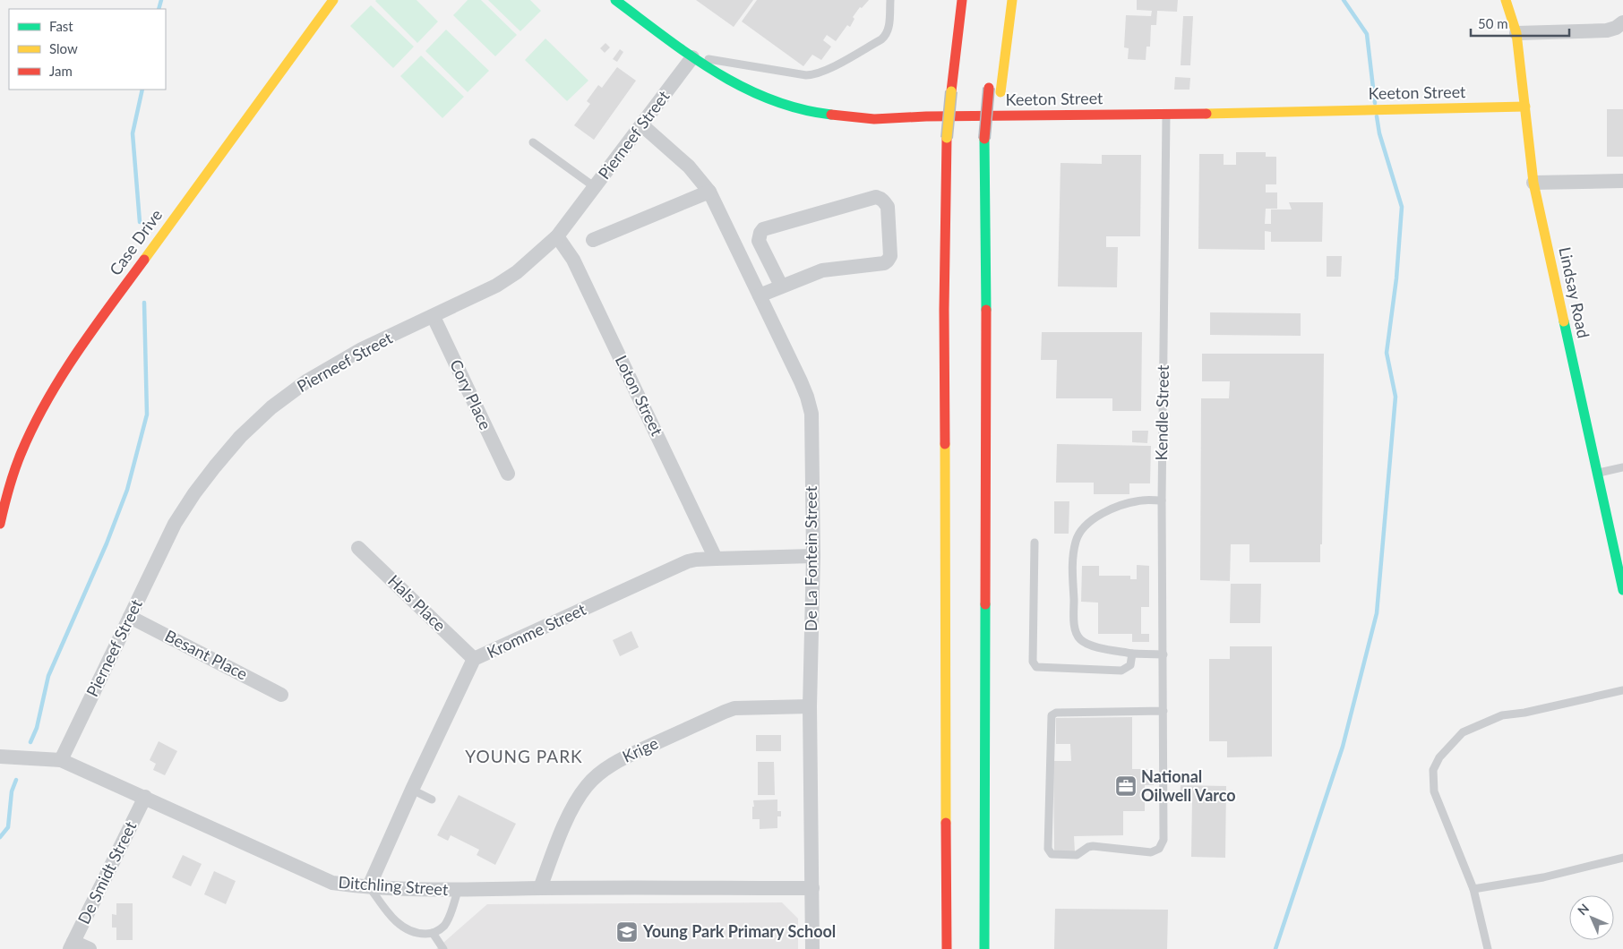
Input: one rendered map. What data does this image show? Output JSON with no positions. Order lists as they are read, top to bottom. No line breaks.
{"streets":{"main road":["Keeton Street","Case Drive","Lindsay Road"],"street":["Pierneef Street","Cory Place","Loton Street","De La Fontein Street","Hals Place","Kromme Street","Besant Place","Krige","De Smidt Street","Ditchling Street"],"lane":["Kendle Street"]},"crossings":[["Keeton Street","Pierneef Street"],["Keeton Street","Lindsay Road"],["Keeton Street","Kendle Street"],["Pierneef Street","Cory Place"],["Pierneef Street","Loton Street"],["Pierneef Street","De La Fontein Street"],["Pierneef Street","Besant Place"],["Pierneef Street","Ditchling Street"],["Loton Street","Kromme Street"],["De La Fontein Street","Kromme Street"],["De La Fontein Street","Krige"],["De La Fontein Street","Ditchling Street"],["Hals Place","Kromme Street"],["Kromme Street","Ditchling Street"],["Krige","Ditchling Street"],["De Smidt Street","Ditchling Street"]],"districts":["YOUNG PARK"],"places":{"office":["National Oilwell Varco"],"school or university":["Young Park Primary School"]},"legend":["Fast","Slow","Jam"],"scale_bar":"50 m","north":"top left"}
